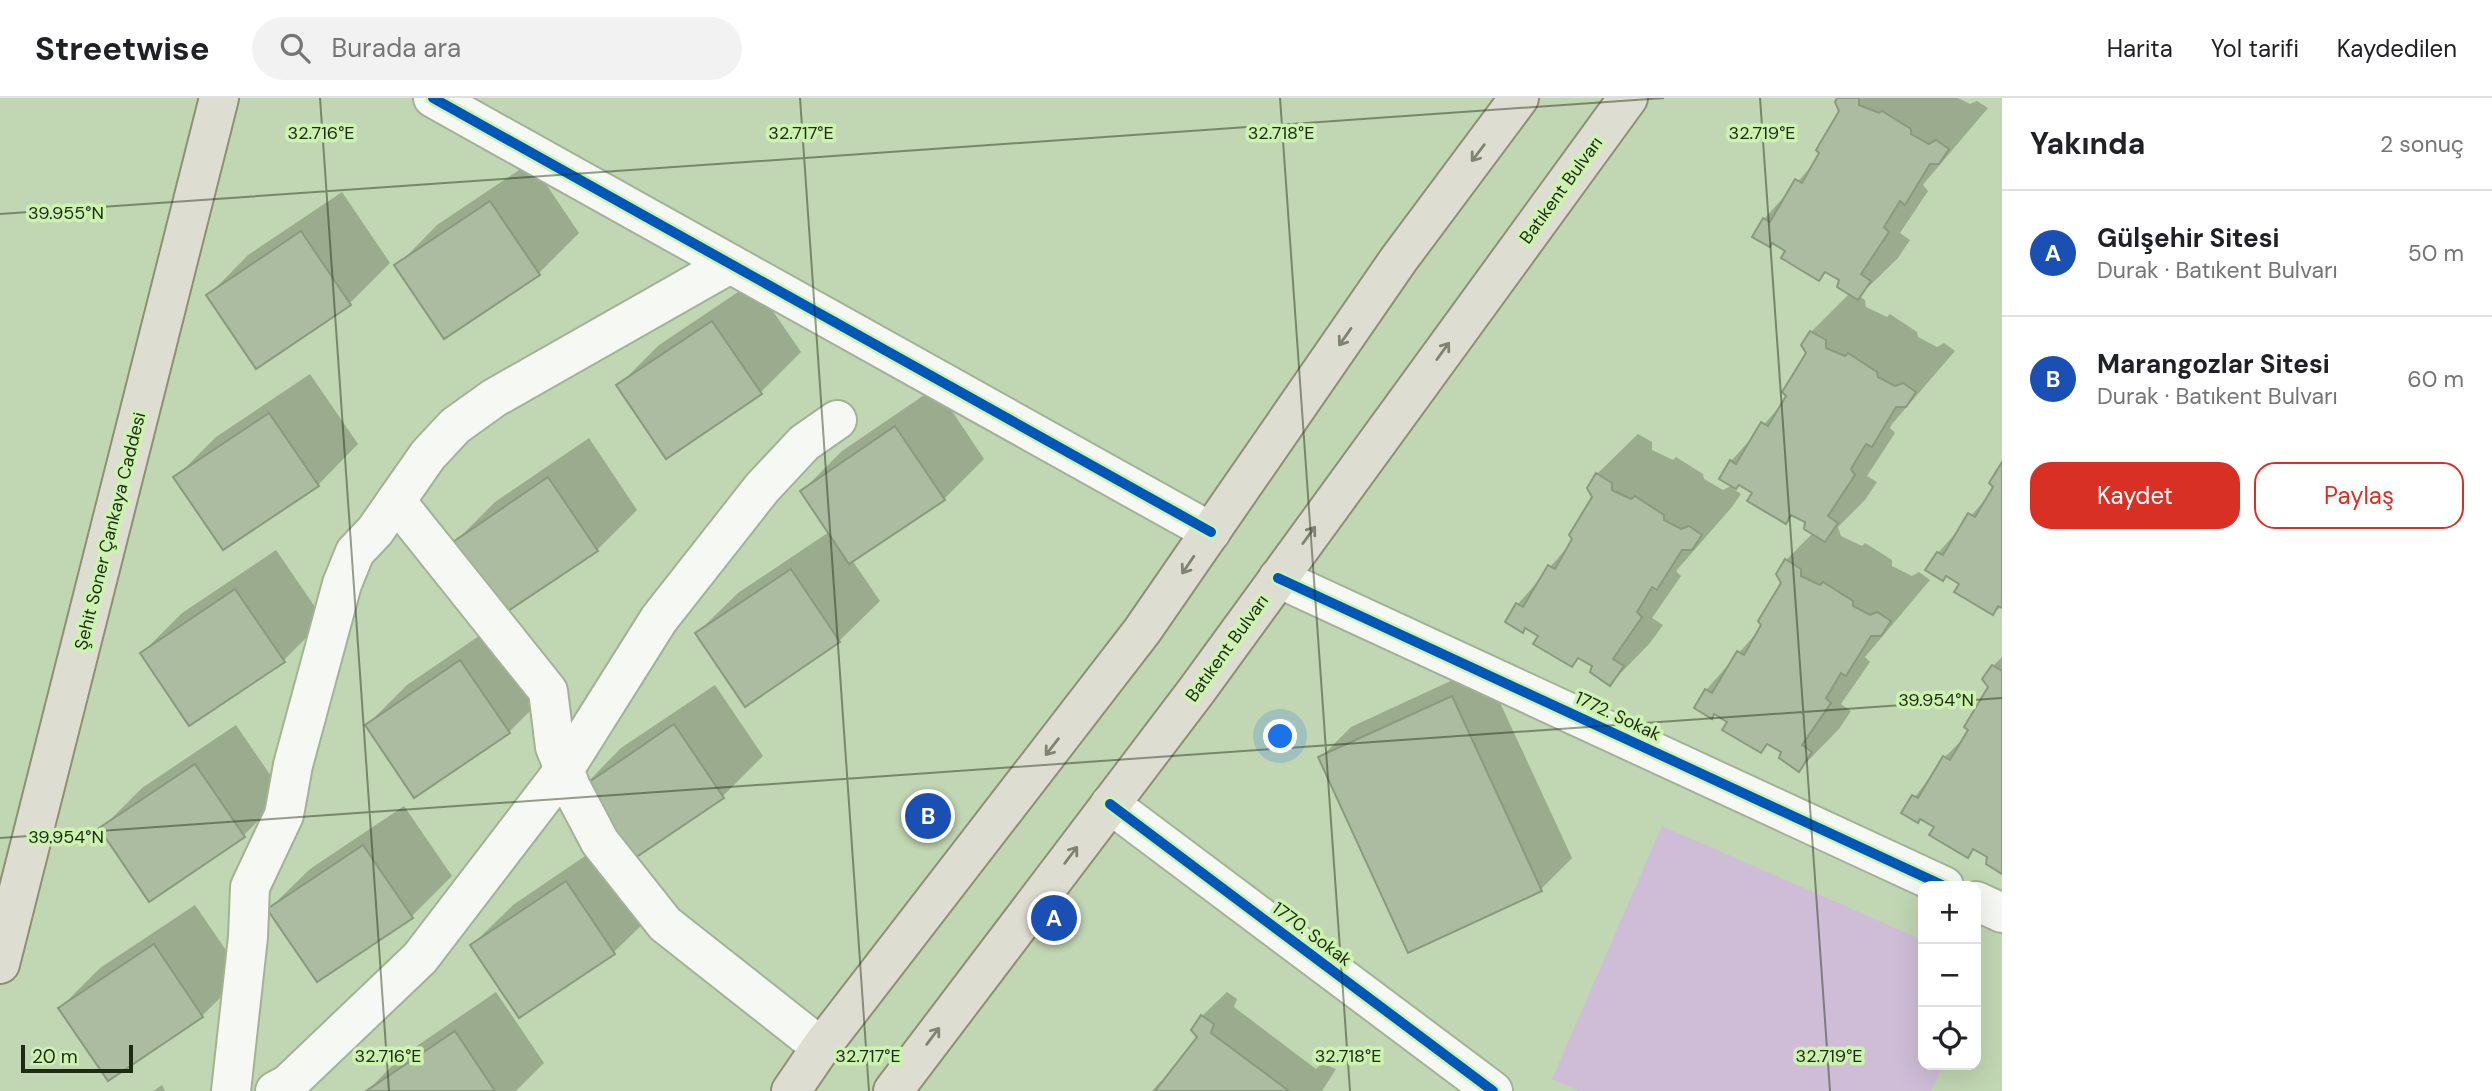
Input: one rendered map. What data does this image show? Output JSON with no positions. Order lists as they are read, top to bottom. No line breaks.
{"streets":{"main road":["Batıkent Bulvarı","Şehit Soner Çankaya Caddesi"],"street":["1772. Sokak","1770. Sokak"]},"crossings":[["Batıkent Bulvarı","1772. Sokak"],["Batıkent Bulvarı","1770. Sokak"]],"scale_bar":"20 m","page":{"header":"Streetwise","search":"Burada ara","nav":["Harita","Yol tarifi","Kaydedilen"],"heading":["Yakında","2 sonuç"],"list":[{"mark":"A","name":"Gülşehir Sitesi","note":"Durak · Batıkent Bulvarı","value":"50 m"},{"mark":"B","name":"Marangozlar Sitesi","note":"Durak · Batıkent Bulvarı","value":"60 m"}],"buttons":["Kaydet","Paylaş"],"pins":["B","A"],"map_buttons":["+","−"],"scale":"20 m"},"coordinates":["32.719°E","32.716°E","32.717°E","32.718°E","39.955°N","39.954°N"]}
